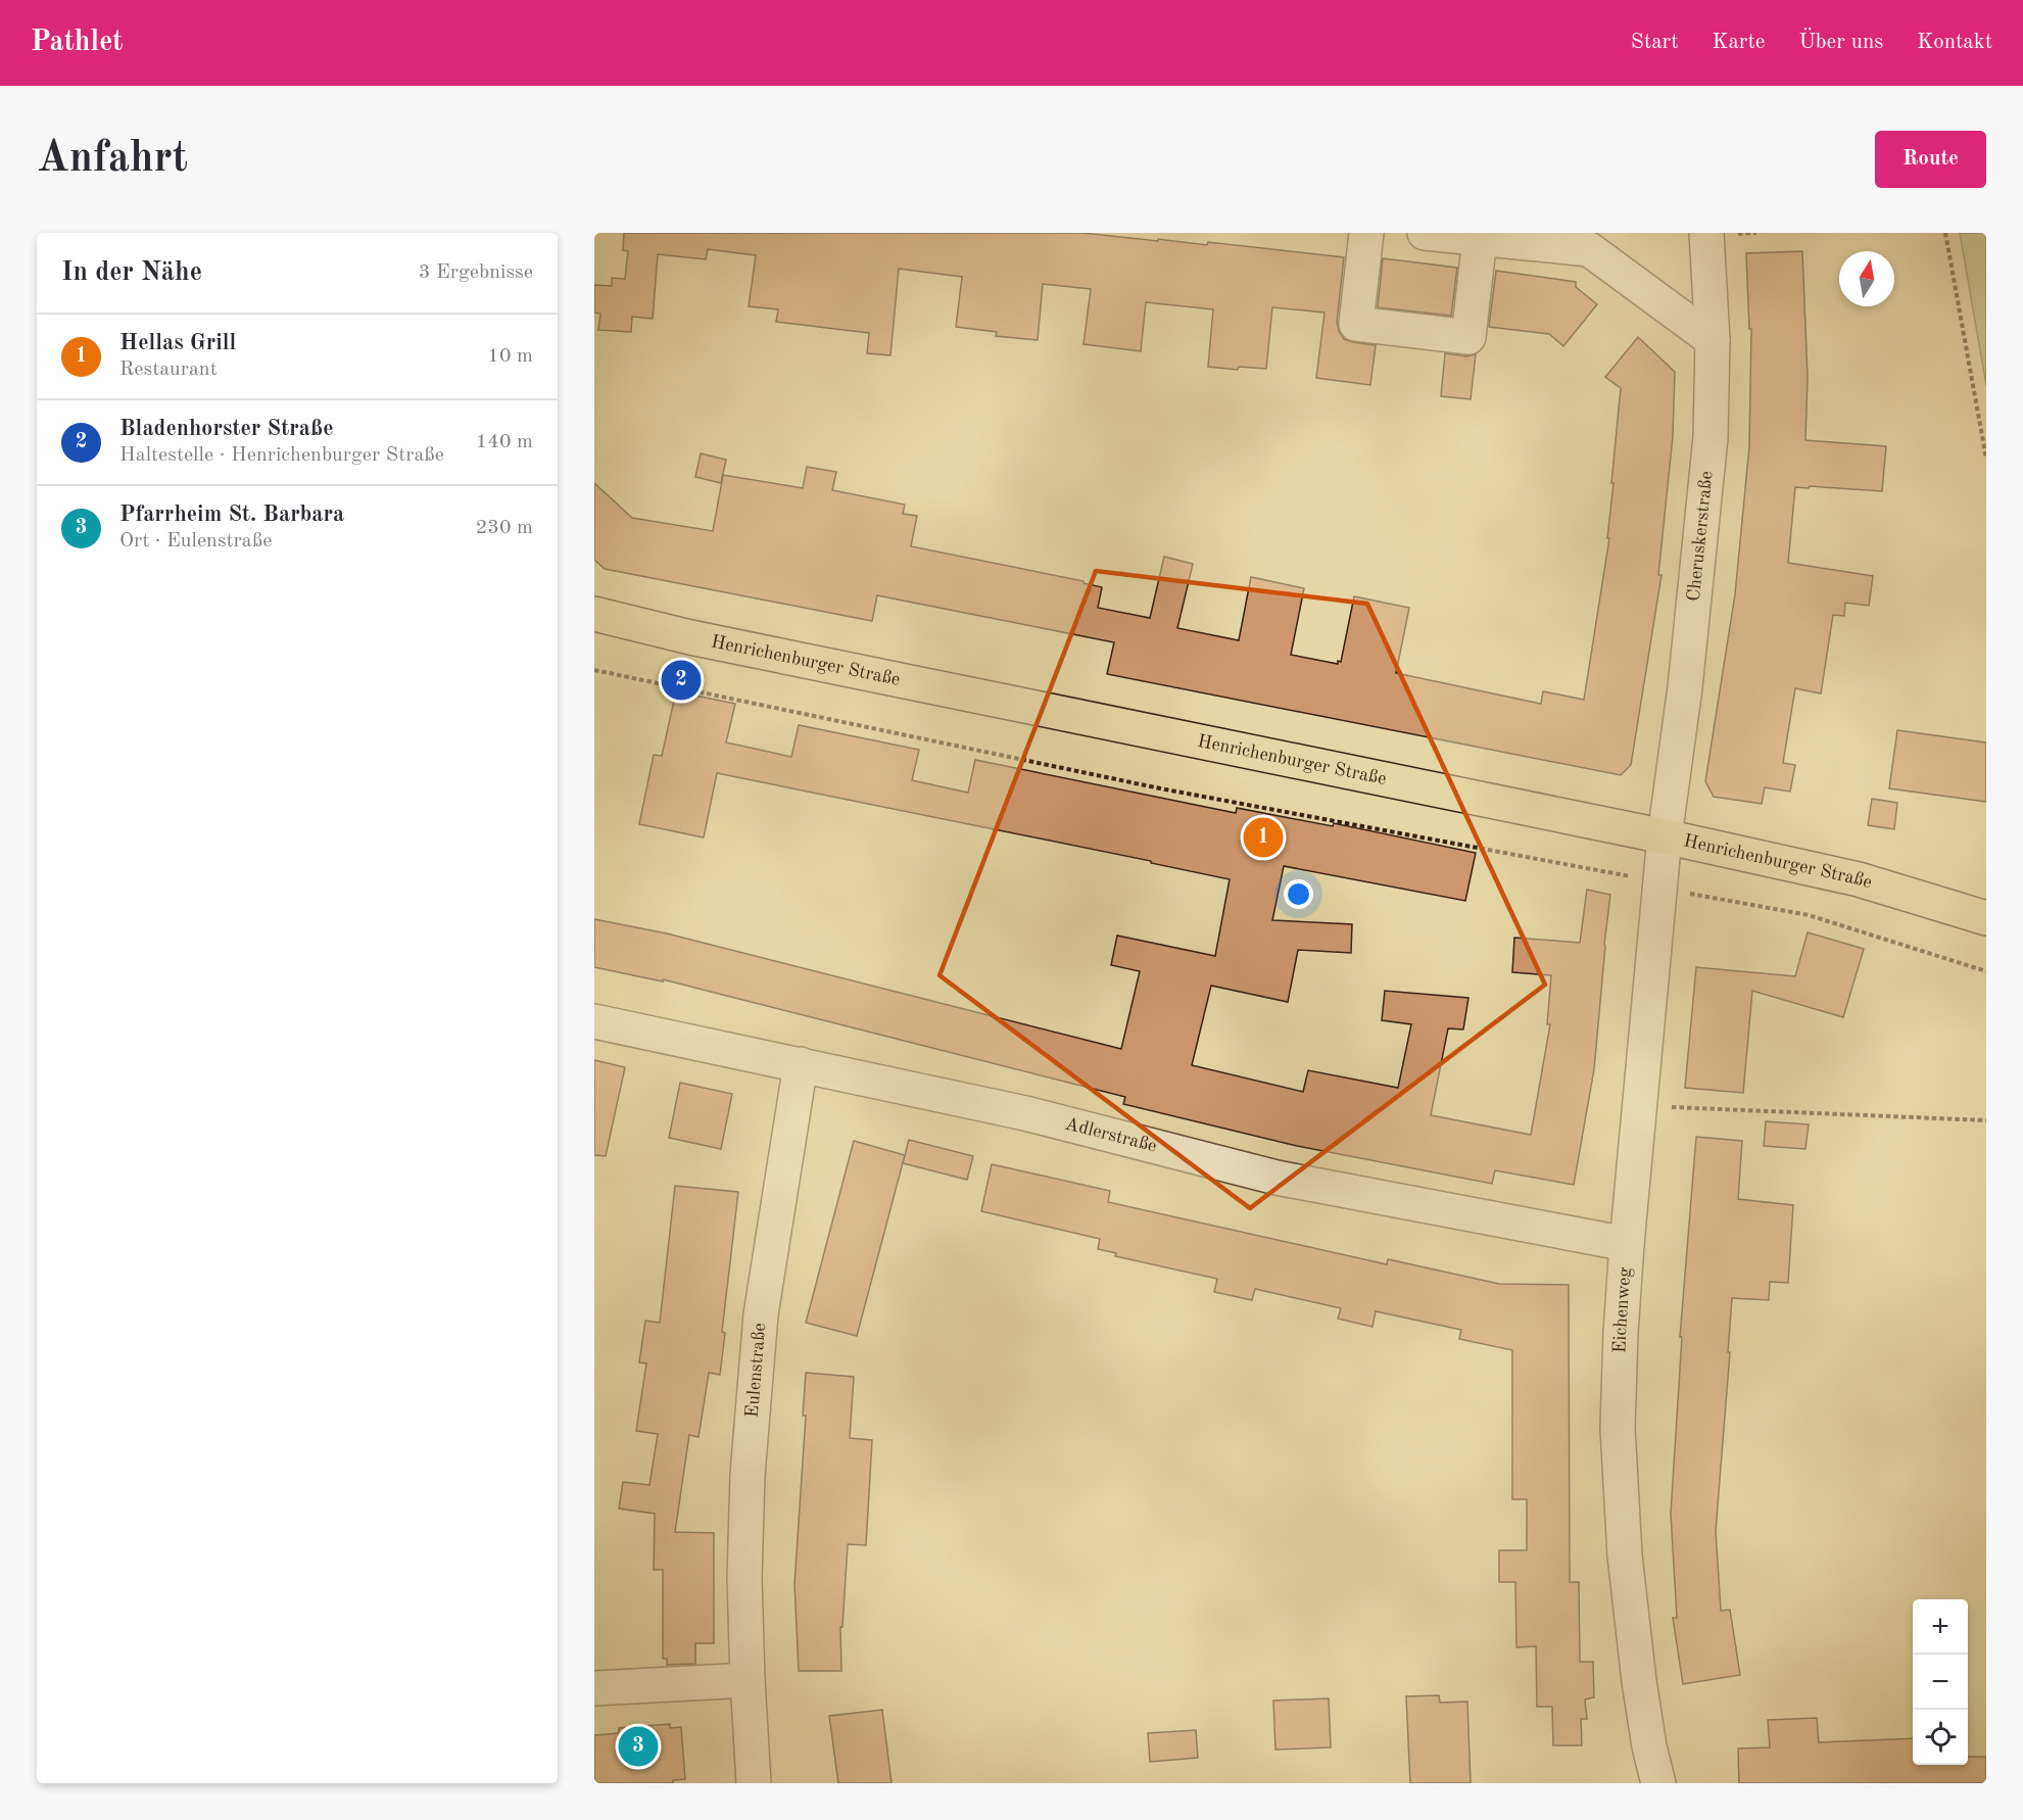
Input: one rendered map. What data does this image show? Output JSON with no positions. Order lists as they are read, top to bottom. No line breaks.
{"streets":{"main road":["Henrichenburger Straße"],"street":["Cheruskerstraße","Adlerstraße","Eichenweg","Eulenstraße"]},"crossings":[["Cheruskerstraße","Henrichenburger Straße"],["Cheruskerstraße","Eichenweg"],["Henrichenburger Straße","Eichenweg"],["Adlerstraße","Eichenweg"],["Adlerstraße","Eulenstraße"]],"north":"top","page":{"header":"Pathlet","nav":["Start","Karte","Über uns","Kontakt"],"buttons":"Route","title":"Anfahrt","heading":["In der Nähe","3 Ergebnisse"],"list":[{"mark":"1","name":"Hellas Grill","note":"Restaurant","value":"10 m"},{"mark":"2","name":"Bladenhorster Straße","note":"Haltestelle · Henrichenburger Straße","value":"140 m"},{"mark":"3","name":"Pfarrheim St. Barbara","note":"Ort · Eulenstraße","value":"230 m"}],"pins":["2","1","3"],"map_buttons":["+","−"]}}
